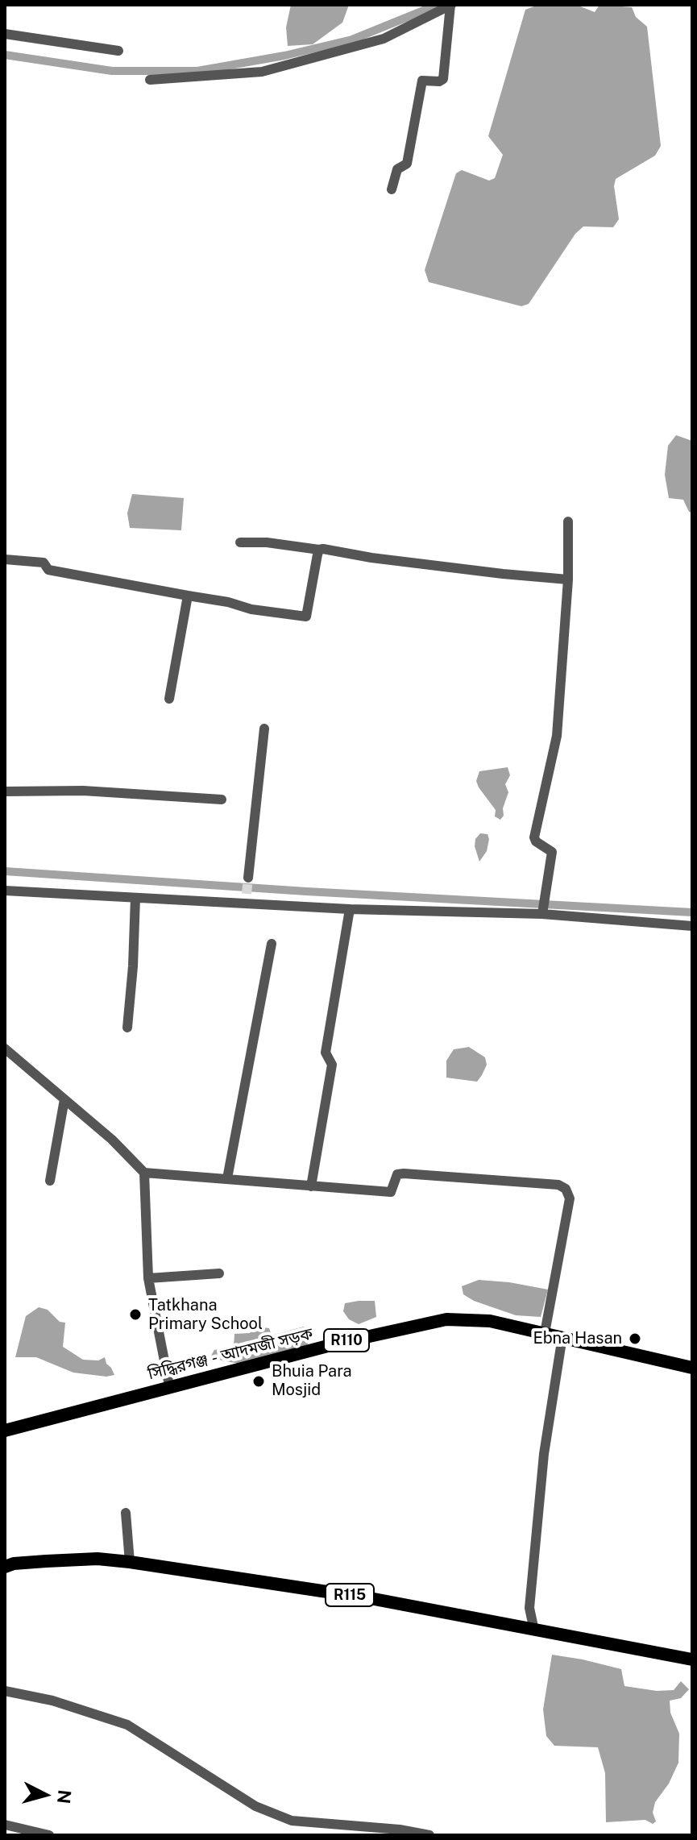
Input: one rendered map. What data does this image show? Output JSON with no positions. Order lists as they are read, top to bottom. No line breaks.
{"streets":{"main road":["R110","সিদ্ধিরগঞ্জ - আদমজী সড়ক","R115"]},"places":["Tatkhana Primary School","Ebna Hasan","Bhuia Para Mosjid"],"north":"right"}
